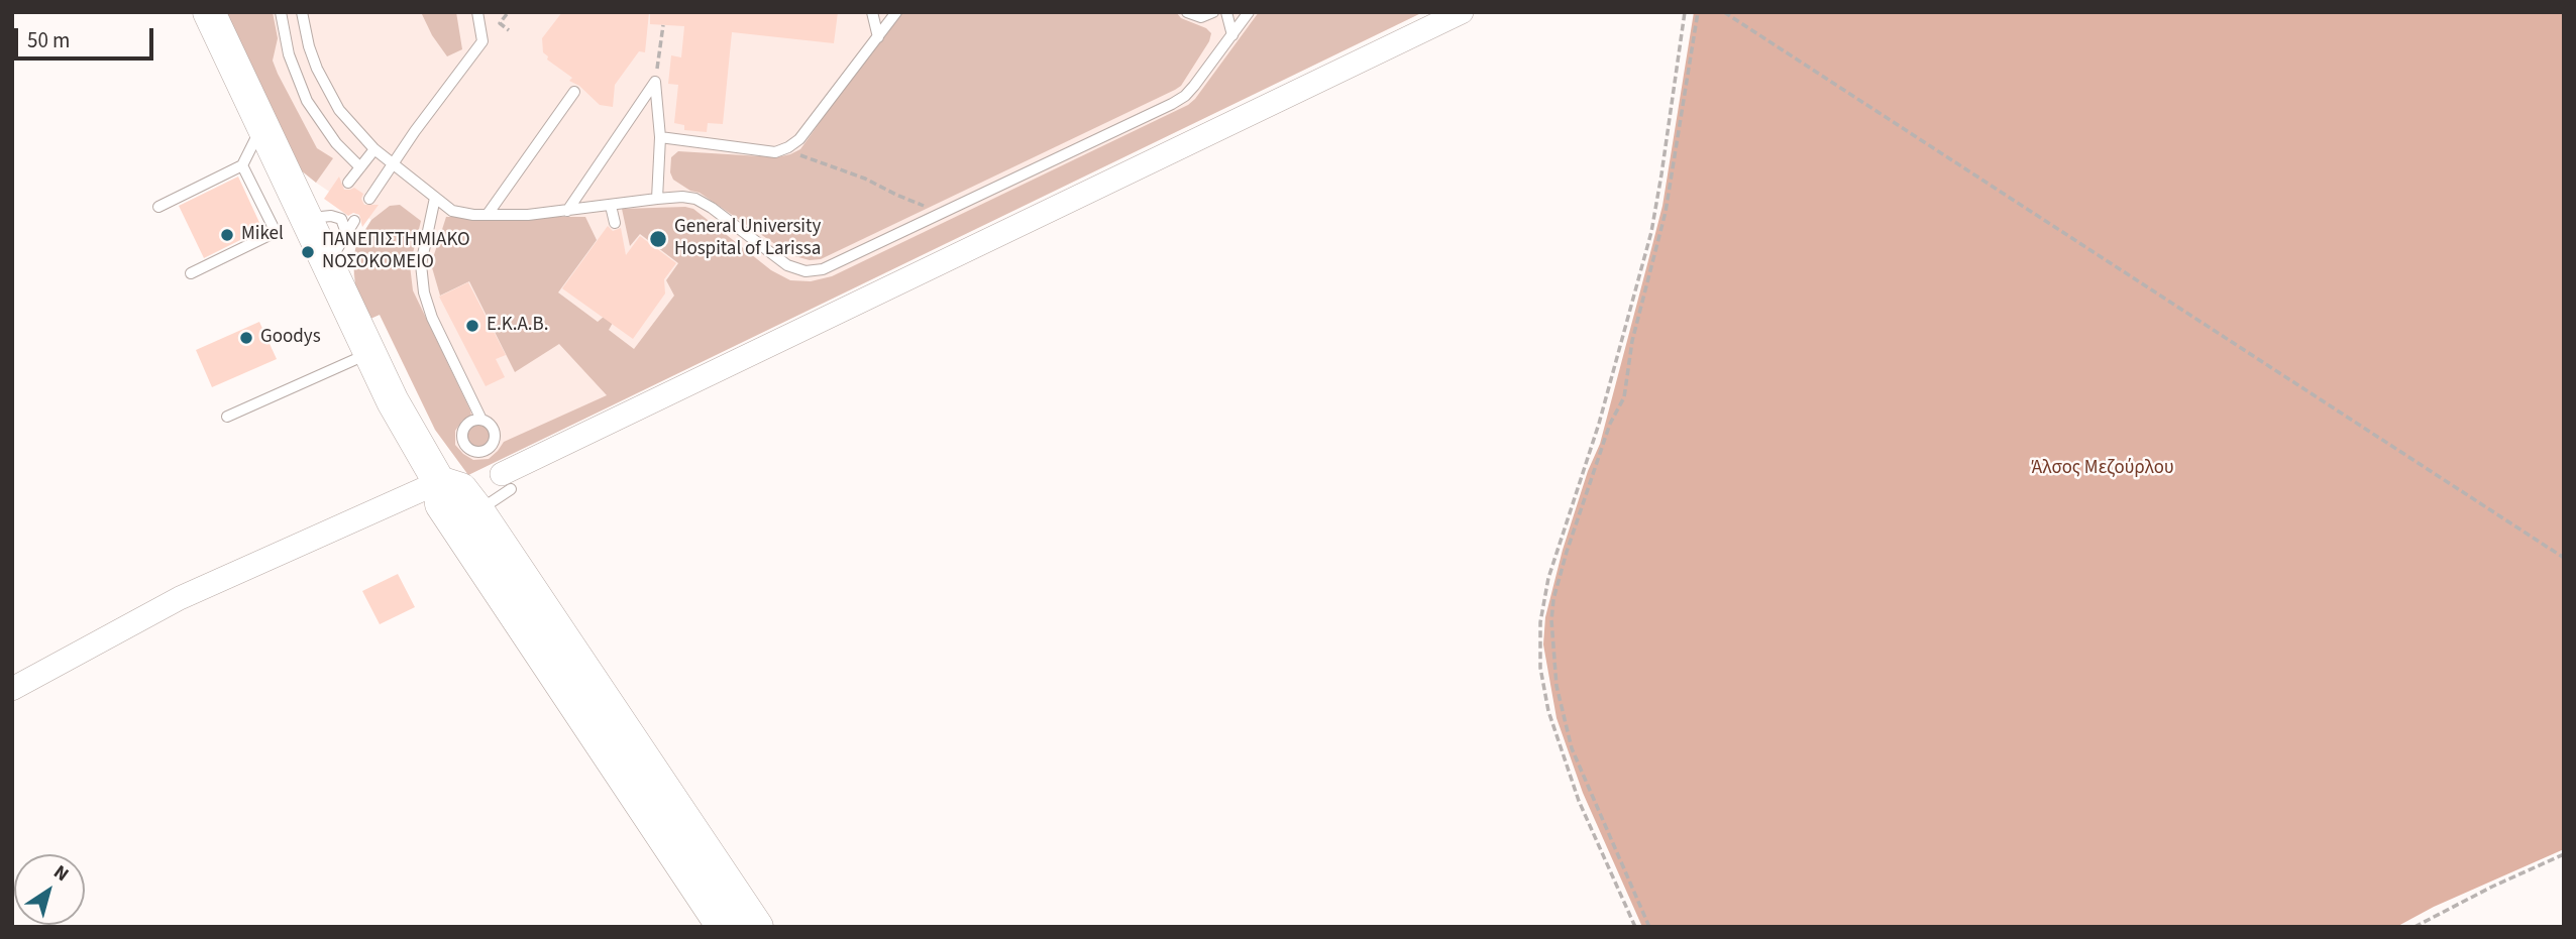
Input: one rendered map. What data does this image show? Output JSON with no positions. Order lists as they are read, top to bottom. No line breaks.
{"parks":["Άλσος Μεζούρλου"],"places":["Mikel","General University Hospital of Larissa","ΠΑΝΕΠΙΣΤΗΜΙΑΚΟ ΝΟΣΟΚΟΜΕΙΟ","E.K.A.B.","Goodys"],"scale_bar":"50 m","north":"top right"}
